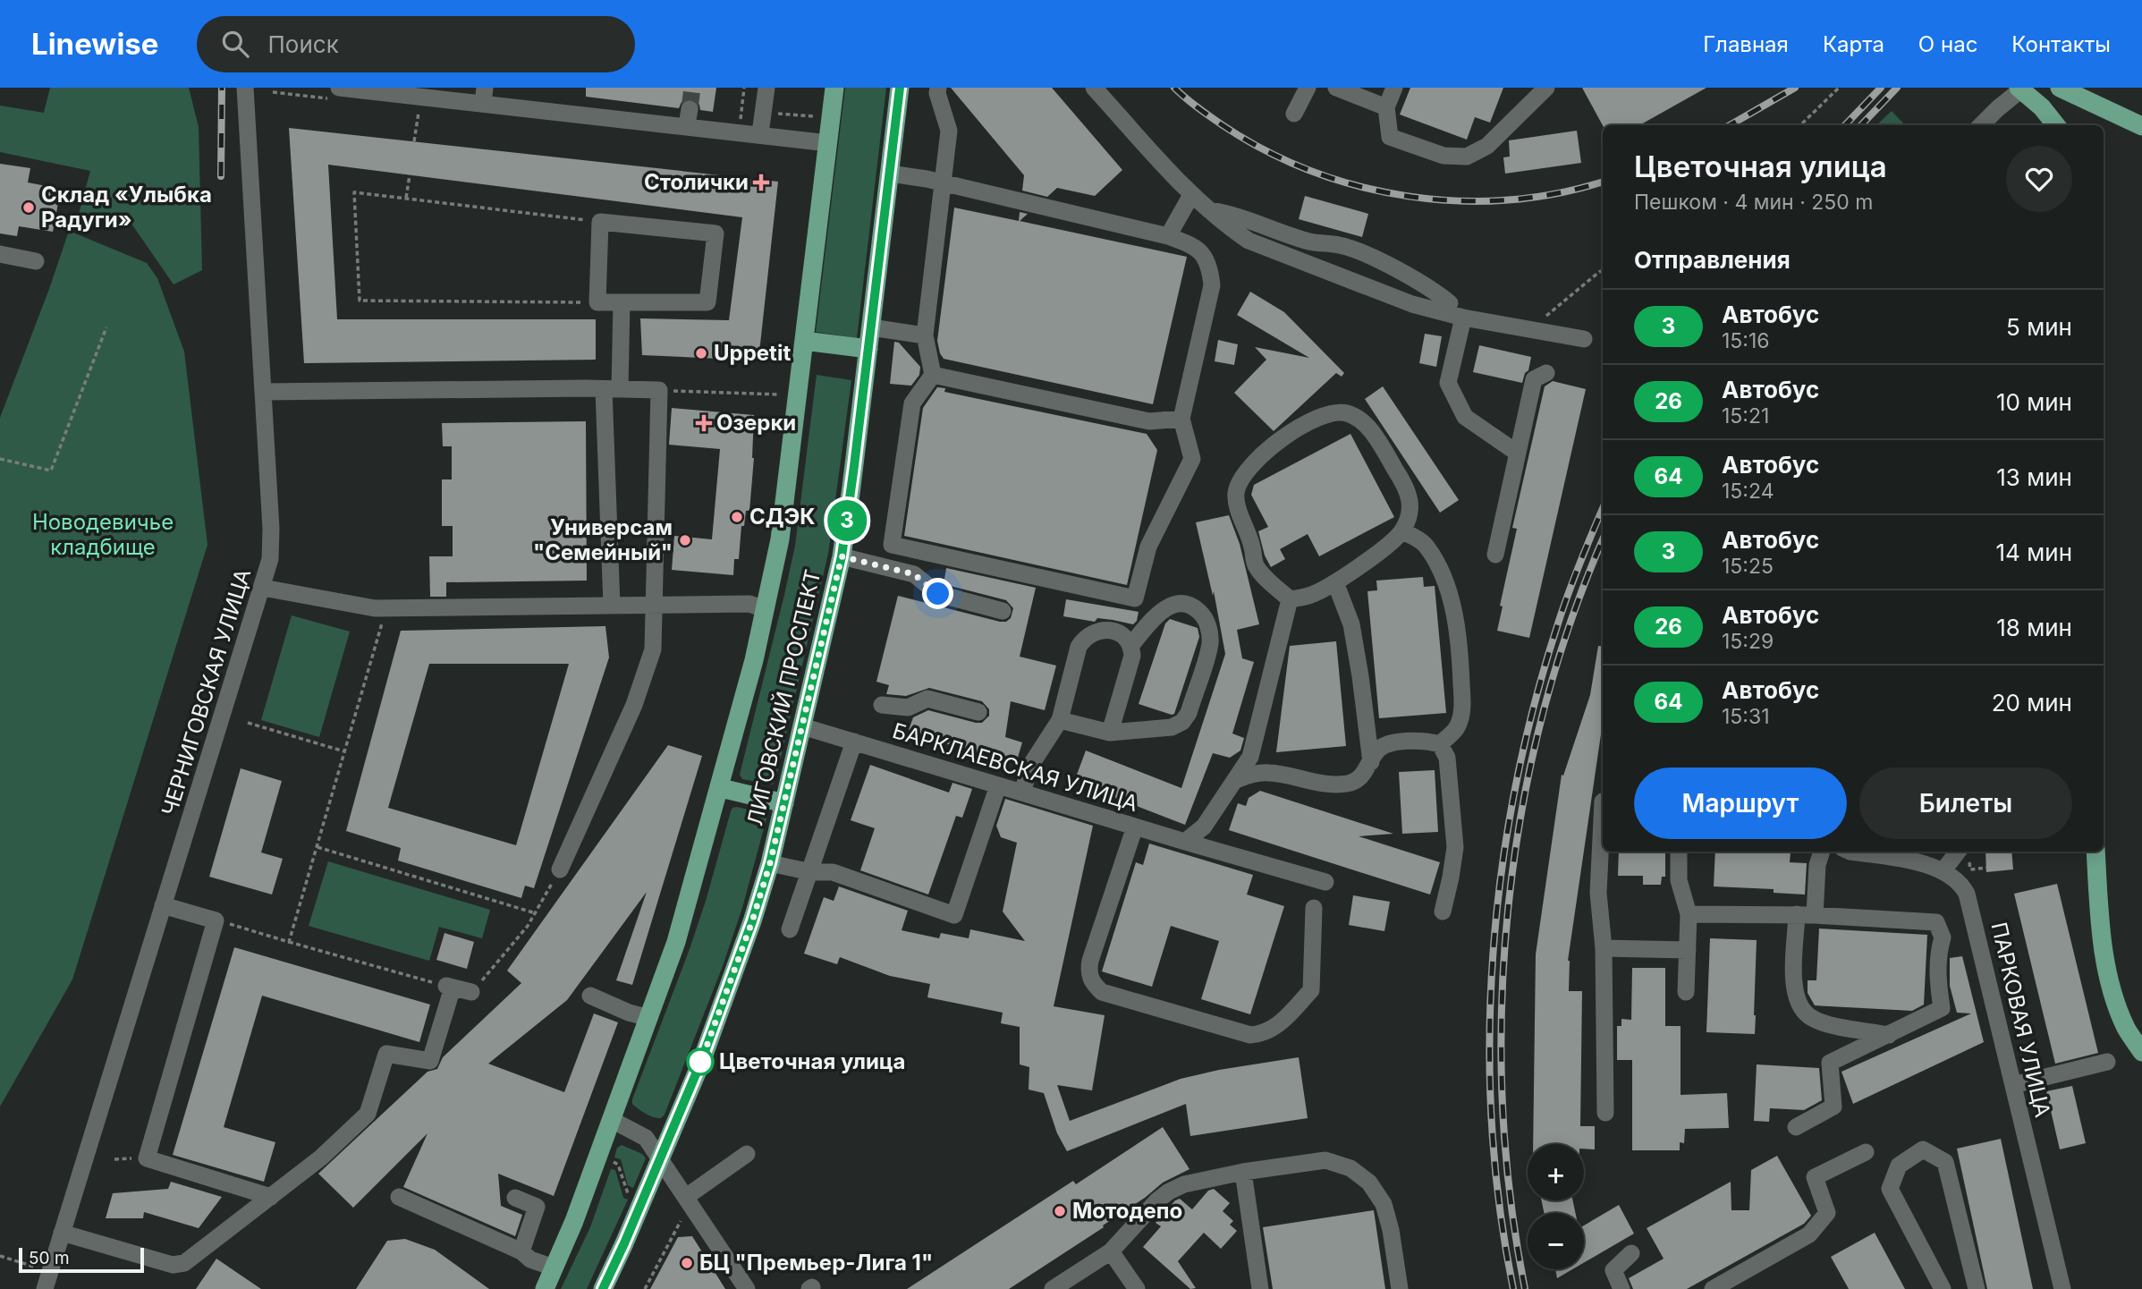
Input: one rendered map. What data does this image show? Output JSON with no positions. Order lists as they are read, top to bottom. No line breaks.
{"streets":{"main road":["ЛИГОВСКИЙ ПРОСПЕКТ"],"street":["ЧЕРНИГОВСКАЯ УЛИЦА","БАРКЛАЕВСКАЯ УЛИЦА","ПАРКОВАЯ УЛИЦА"]},"crossings":[["ЛИГОВСКИЙ ПРОСПЕКТ","БАРКЛАЕВСКАЯ УЛИЦА"]],"parks":["Новодевичье кладбище"],"places":{"health":["Столички","Озерки"],"other":["Склад «Улыбка Радуги»","Uppetit","СДЭК","Универсам \"Семейный\"","Цветочная улица","Мотодепо","БЦ \"Премьер-Лига 1\""]},"lines":["bus line 3"],"scale_bar":"50 m","page":{"header":"Linewise","search":"Поиск","nav":["Главная","Карта","О нас","Контакты"],"on_map":"3","heading":[["Цветочная улица","Пешком · 4 мин · 250 m"],"Отправления"],"list":[{"mark":"3","name":"Автобус","note":"15:16","value":"5 мин"},{"mark":"26","name":"Автобус","note":"15:21","value":"10 мин"},{"mark":"64","name":"Автобус","note":"15:24","value":"13 мин"},{"mark":"3","name":"Автобус","note":"15:25","value":"14 мин"},{"mark":"26","name":"Автобус","note":"15:29","value":"18 мин"},{"mark":"64","name":"Автобус","note":"15:31","value":"20 мин"}],"buttons":["Маршрут","Билеты"],"map_buttons":["+","−"],"scale":"50 m"}}
